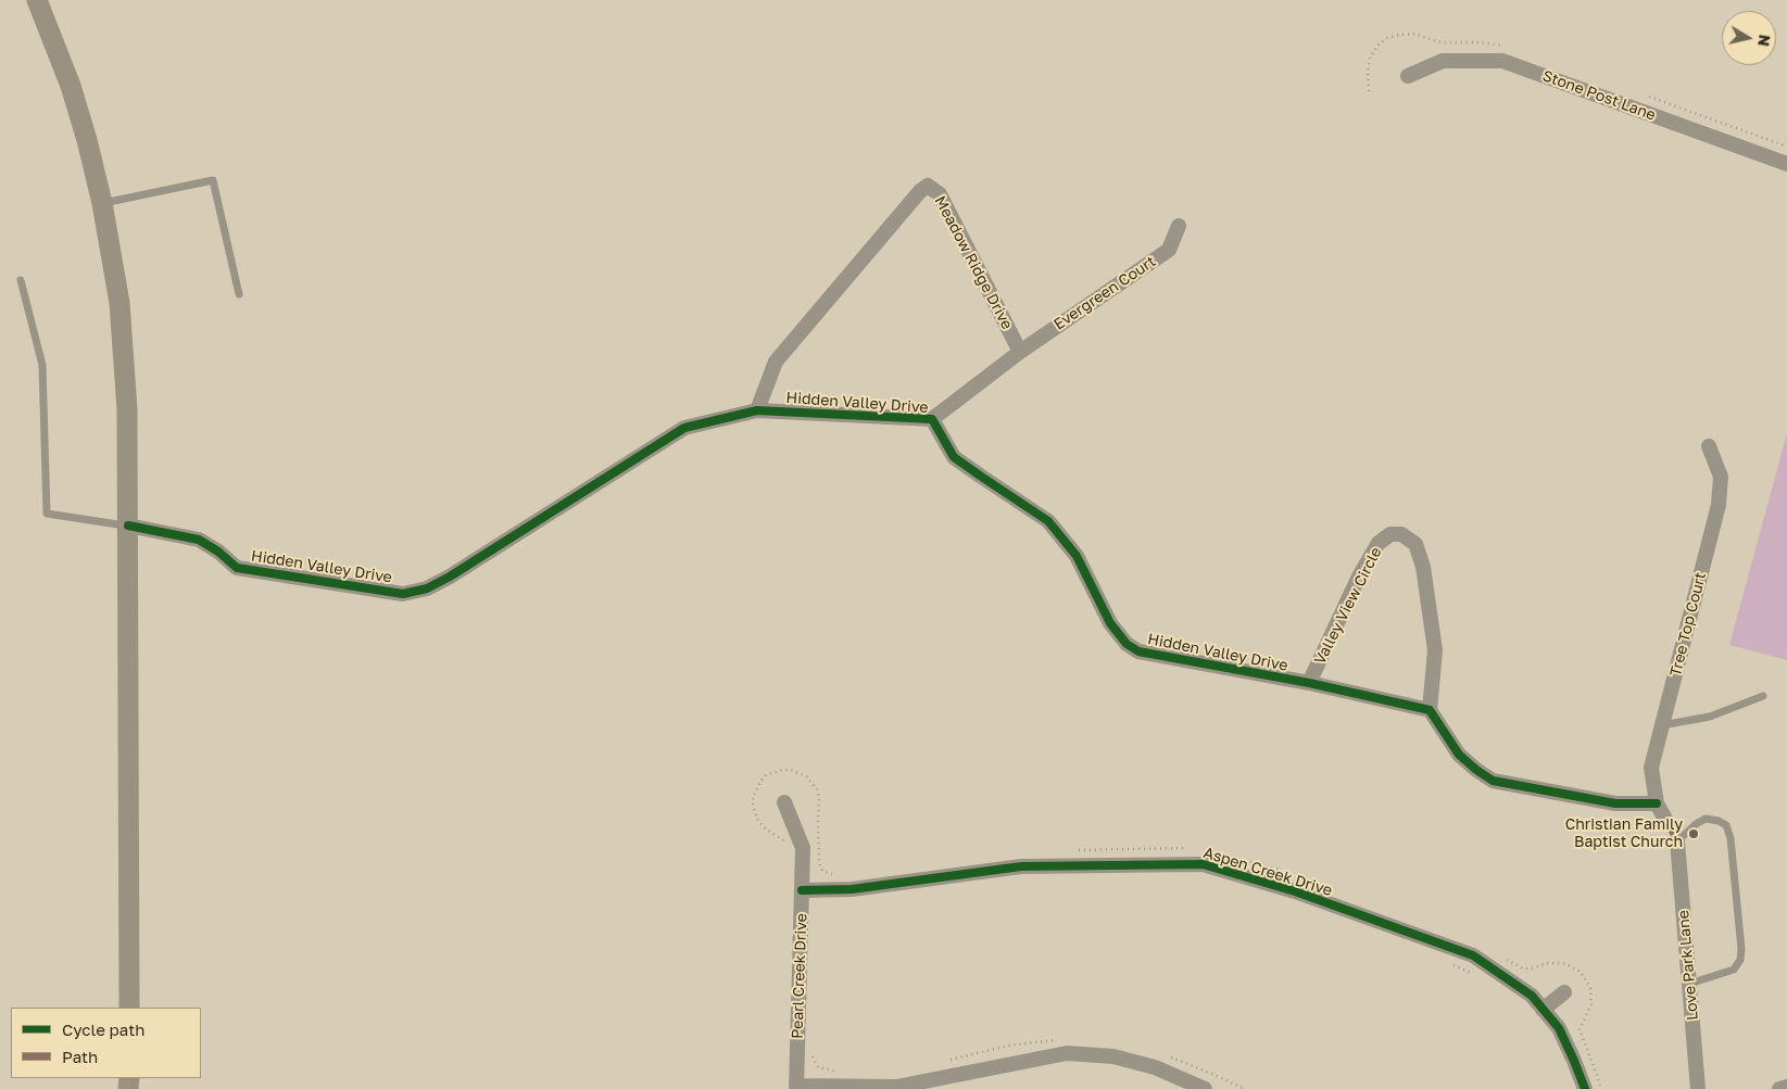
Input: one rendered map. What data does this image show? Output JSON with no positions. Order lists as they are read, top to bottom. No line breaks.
{"streets":{"street":["Stone Post Lane","Meadow Ridge Drive","Evergreen Court","Hidden Valley Drive","Valley View Circle","Tree Top Court","Aspen Creek Drive","Love Park Lane","Pearl Creek Drive"]},"crossings":[["Meadow Ridge Drive","Evergreen Court"],["Meadow Ridge Drive","Hidden Valley Drive"],["Hidden Valley Drive","Valley View Circle"],["Aspen Creek Drive","Pearl Creek Drive"]],"places":["Christian Family Baptist Church"],"legend":["Cycle path","Path"],"north":"right"}
